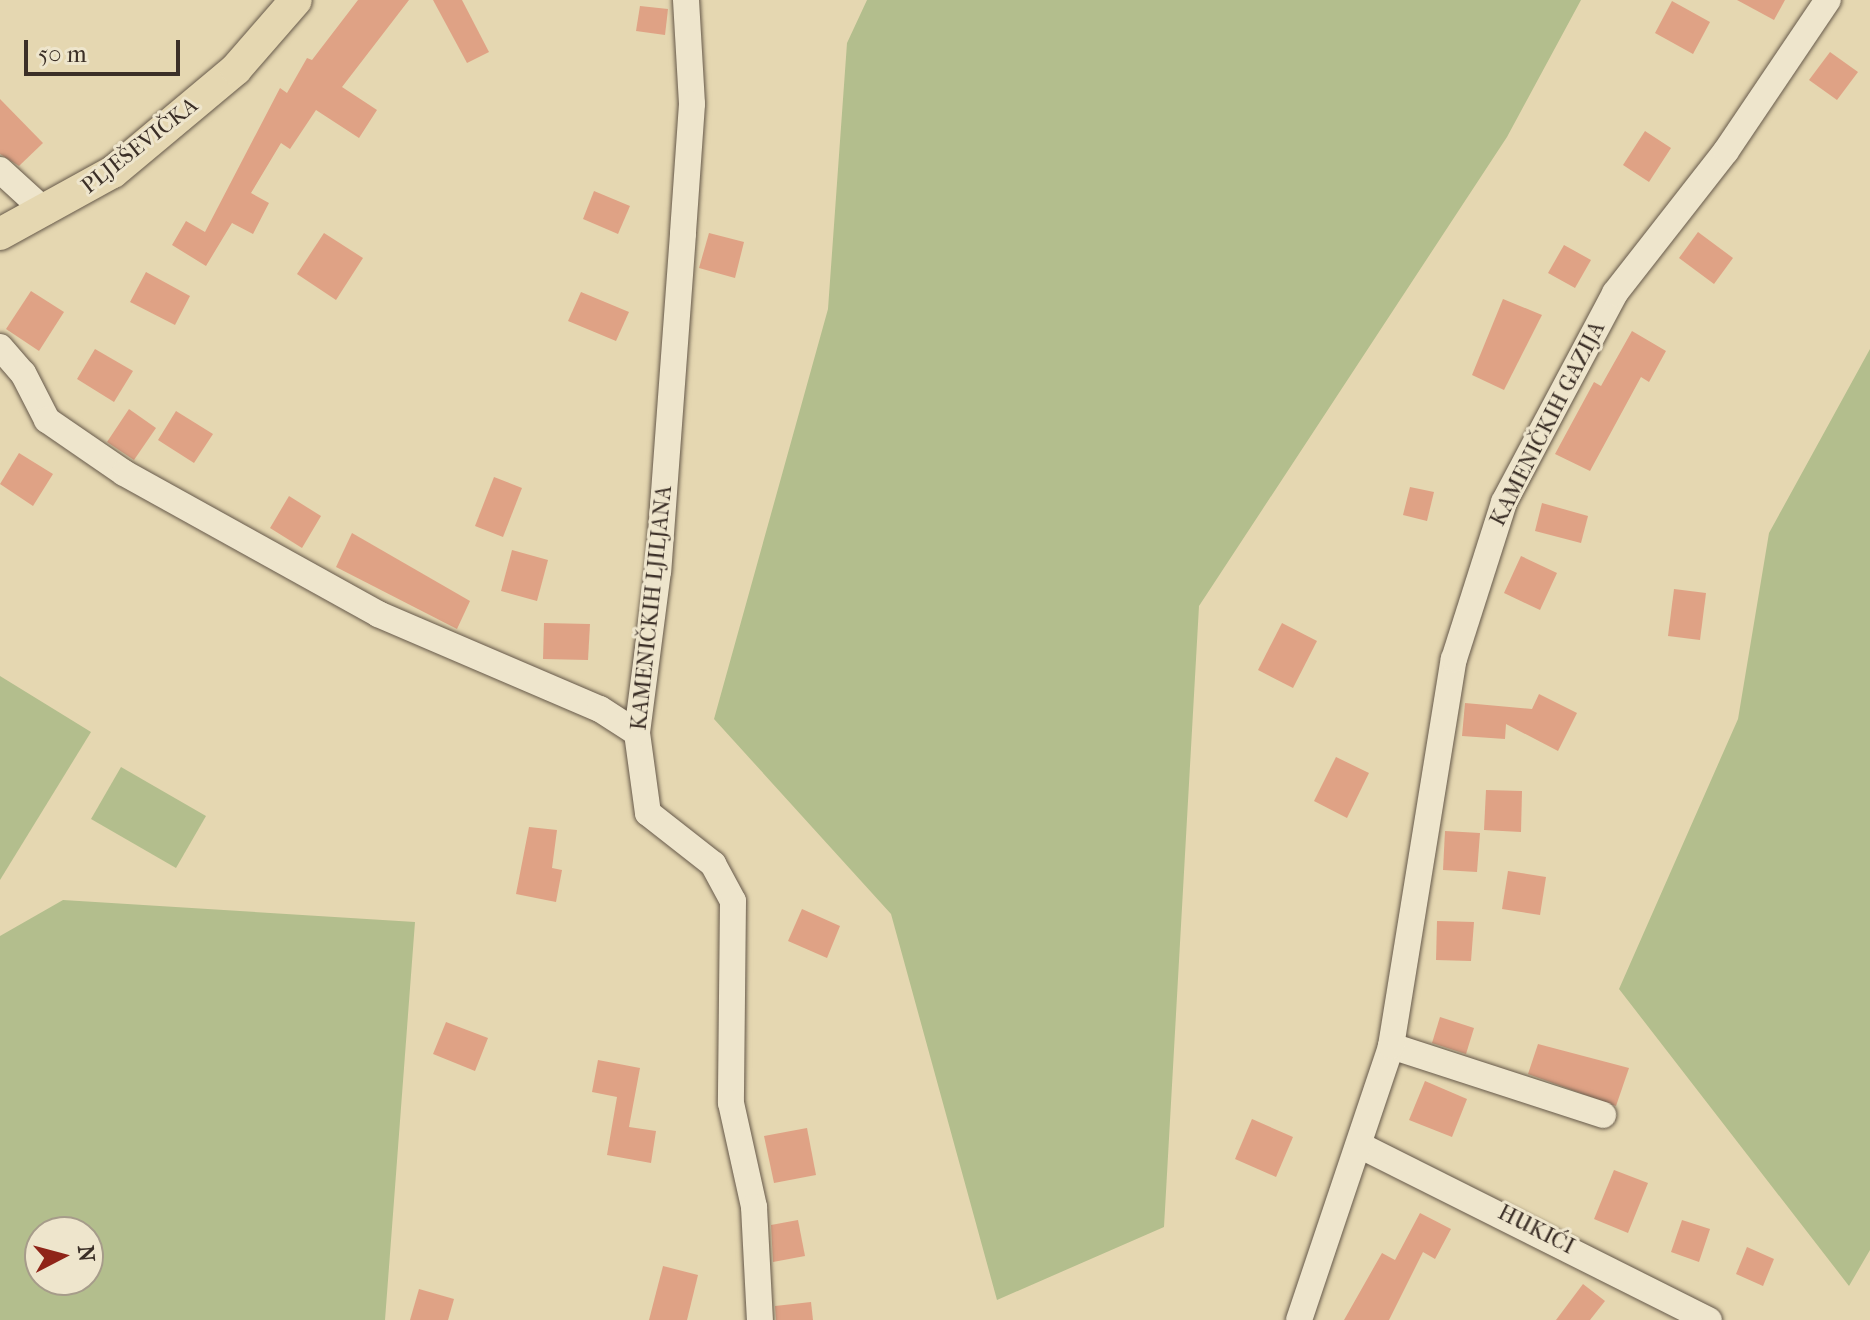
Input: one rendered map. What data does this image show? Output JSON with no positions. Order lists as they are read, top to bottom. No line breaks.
{"streets":{"main road":["PLJEŠEVIČKA"],"street":["KAMENIČKIH GAZIJA","KAMENIČKIH LJILJANA","HUKIĆI"]},"crossings":[["KAMENIČKIH GAZIJA","HUKIĆI"]],"scale_bar":"50 m","north":"right"}
